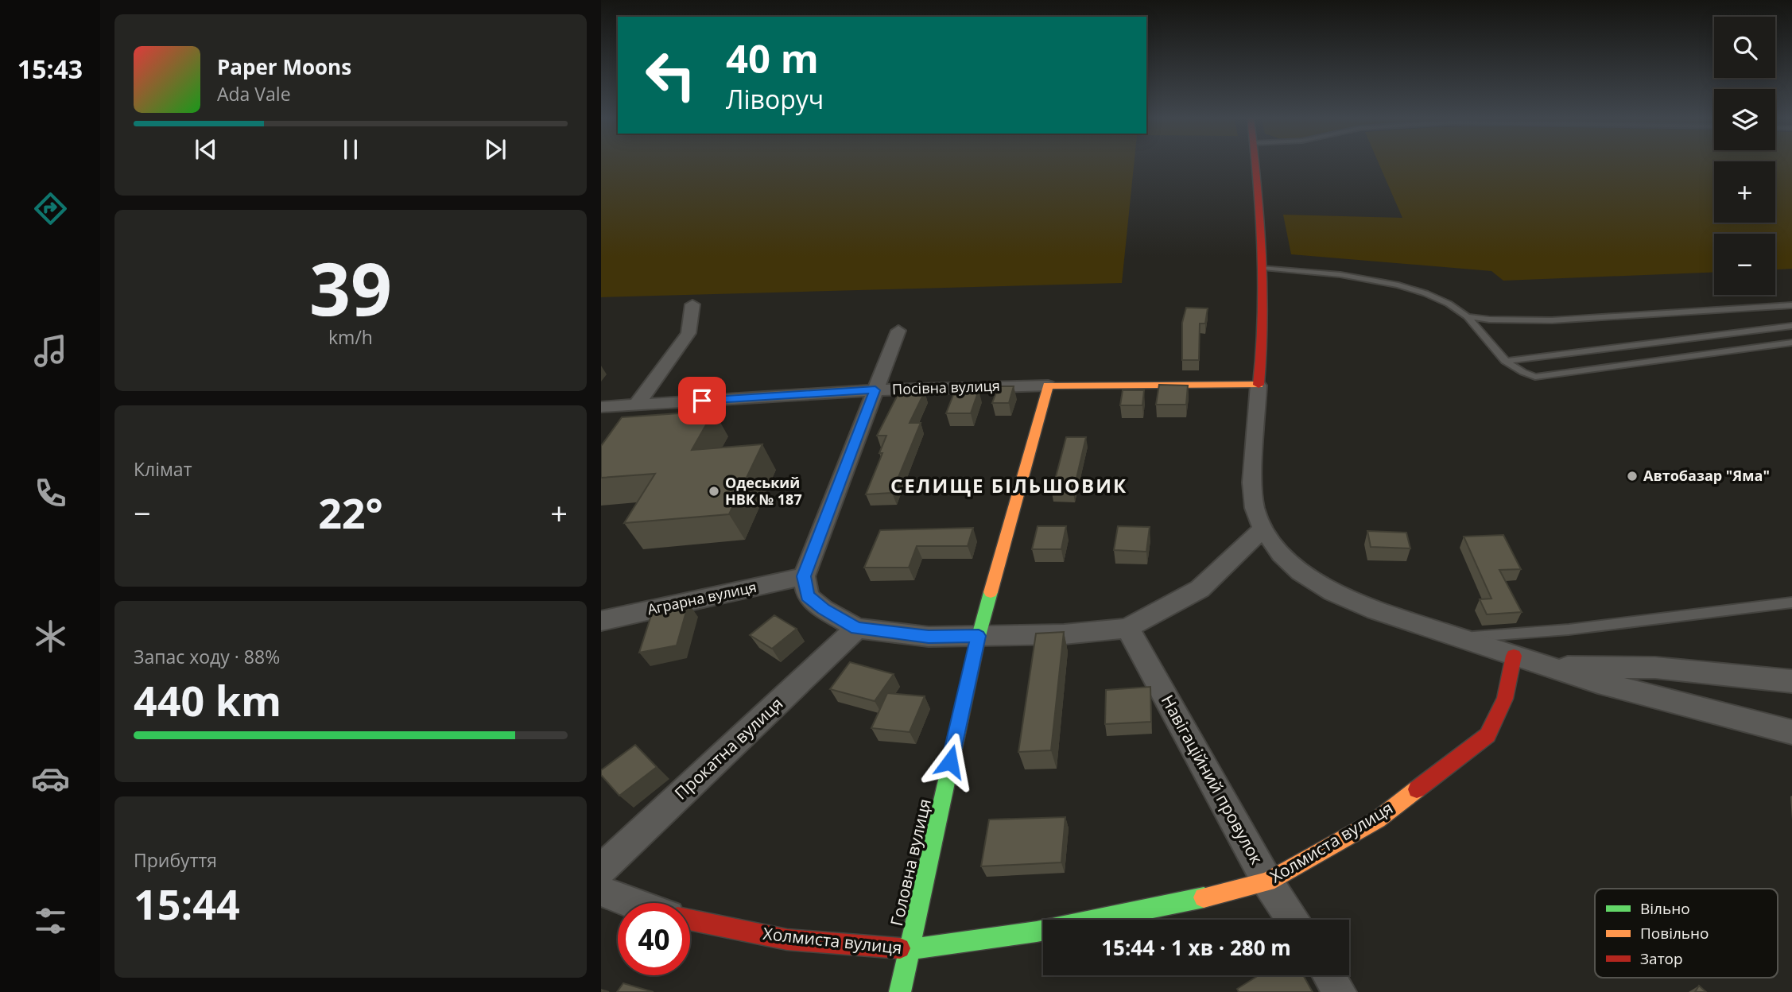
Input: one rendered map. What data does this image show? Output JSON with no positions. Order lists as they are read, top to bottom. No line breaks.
{"streets":{"street":["Посівна вулиця","Аграрна вулиця","Прокатна вулиця","Навігаційний провулок","Холмиста вулиця","Головна вулиця"]},"crossings":[["Посівна вулиця","Головна вулиця"],["Навігаційний провулок","Холмиста вулиця"],["Холмиста вулиця","Головна вулиця"]],"districts":["СЕЛИЩЕ БІЛЬШОВИК"],"places":["Автобазар \"Яма\"","Одеський НВК № 187"],"legend":["Вільно","Повільно","Затор"],"page":{"tabs":"15:43","map_buttons":["+","−"],"turn":["40 m","Ліворуч"],"song":["Paper Moons","Ada Vale"],"tile":[["39","km/h"],"Клімат",["Запас ходу · 88%","440 km"],["Прибуття","15:44"]],"heat":["−","22°","+"],"limit":"40","trip":"15:44 · 1 хв · 280 m"}}
